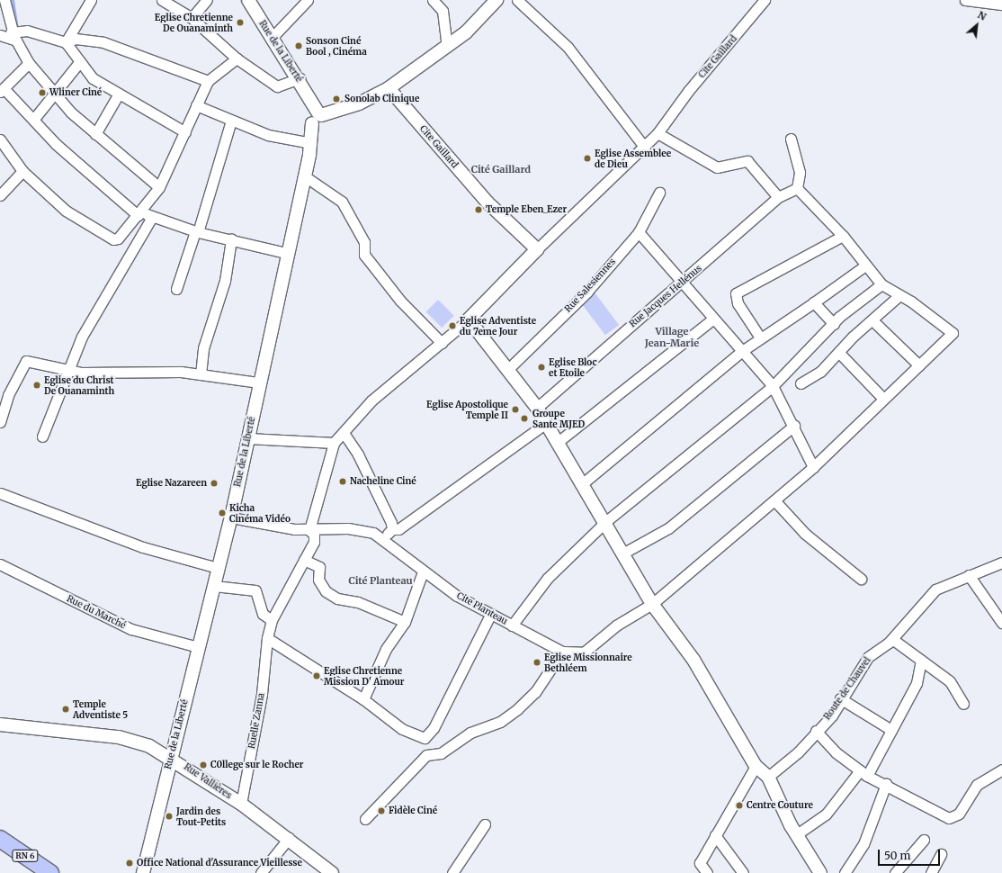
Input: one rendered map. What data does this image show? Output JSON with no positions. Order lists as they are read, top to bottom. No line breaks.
{"streets":{"main road":["RN 6"],"street":["Rue de la Liberté","Cite Gaillard","Rue Salesiennes","Rue Jacques Hellénus","Cite Planteau","Rue du Marché","Route de Chauvel","Ruelle Zanna","Rue Vallières"]},"crossings":[["Rue de la Liberté","Cite Planteau"],["Rue de la Liberté","Rue du Marché"],["Rue de la Liberté","Rue Vallières"],["Cite Planteau","Ruelle Zanna"],["Ruelle Zanna","Rue Vallières"]],"districts":["Cité Gaillard","Village Jean-Marie","Cité Planteau"],"places":["Eglise Chretienne De Ouanaminth","Sonson Ciné Bool , Cinéma","Wliner Ciné","Sonolab Clinique","Eglise Assemblee de Dieu","Temple Eben_Ezer","Eglise Adventiste du 7eme Jour","Eglise Bloc et Etoile","Eglise du Christ De Ouanaminth","Eglise Apostolique Temple II","Groupe Sante MJED","Nacheline Ciné","Eglise Nazareen","Kicha Cinéma Vidéo","Eglise Missionnaire Bethléem","Eglise Chretienne Mission D' Amour","Temple Adventiste 5","C0llege sur le Rocher","Centre Couture","Fidèle Ciné","Jardin des Tout-Petits","Office National d'Assurance Vieillesse"],"scale_bar":"50 m","north":"top right"}
